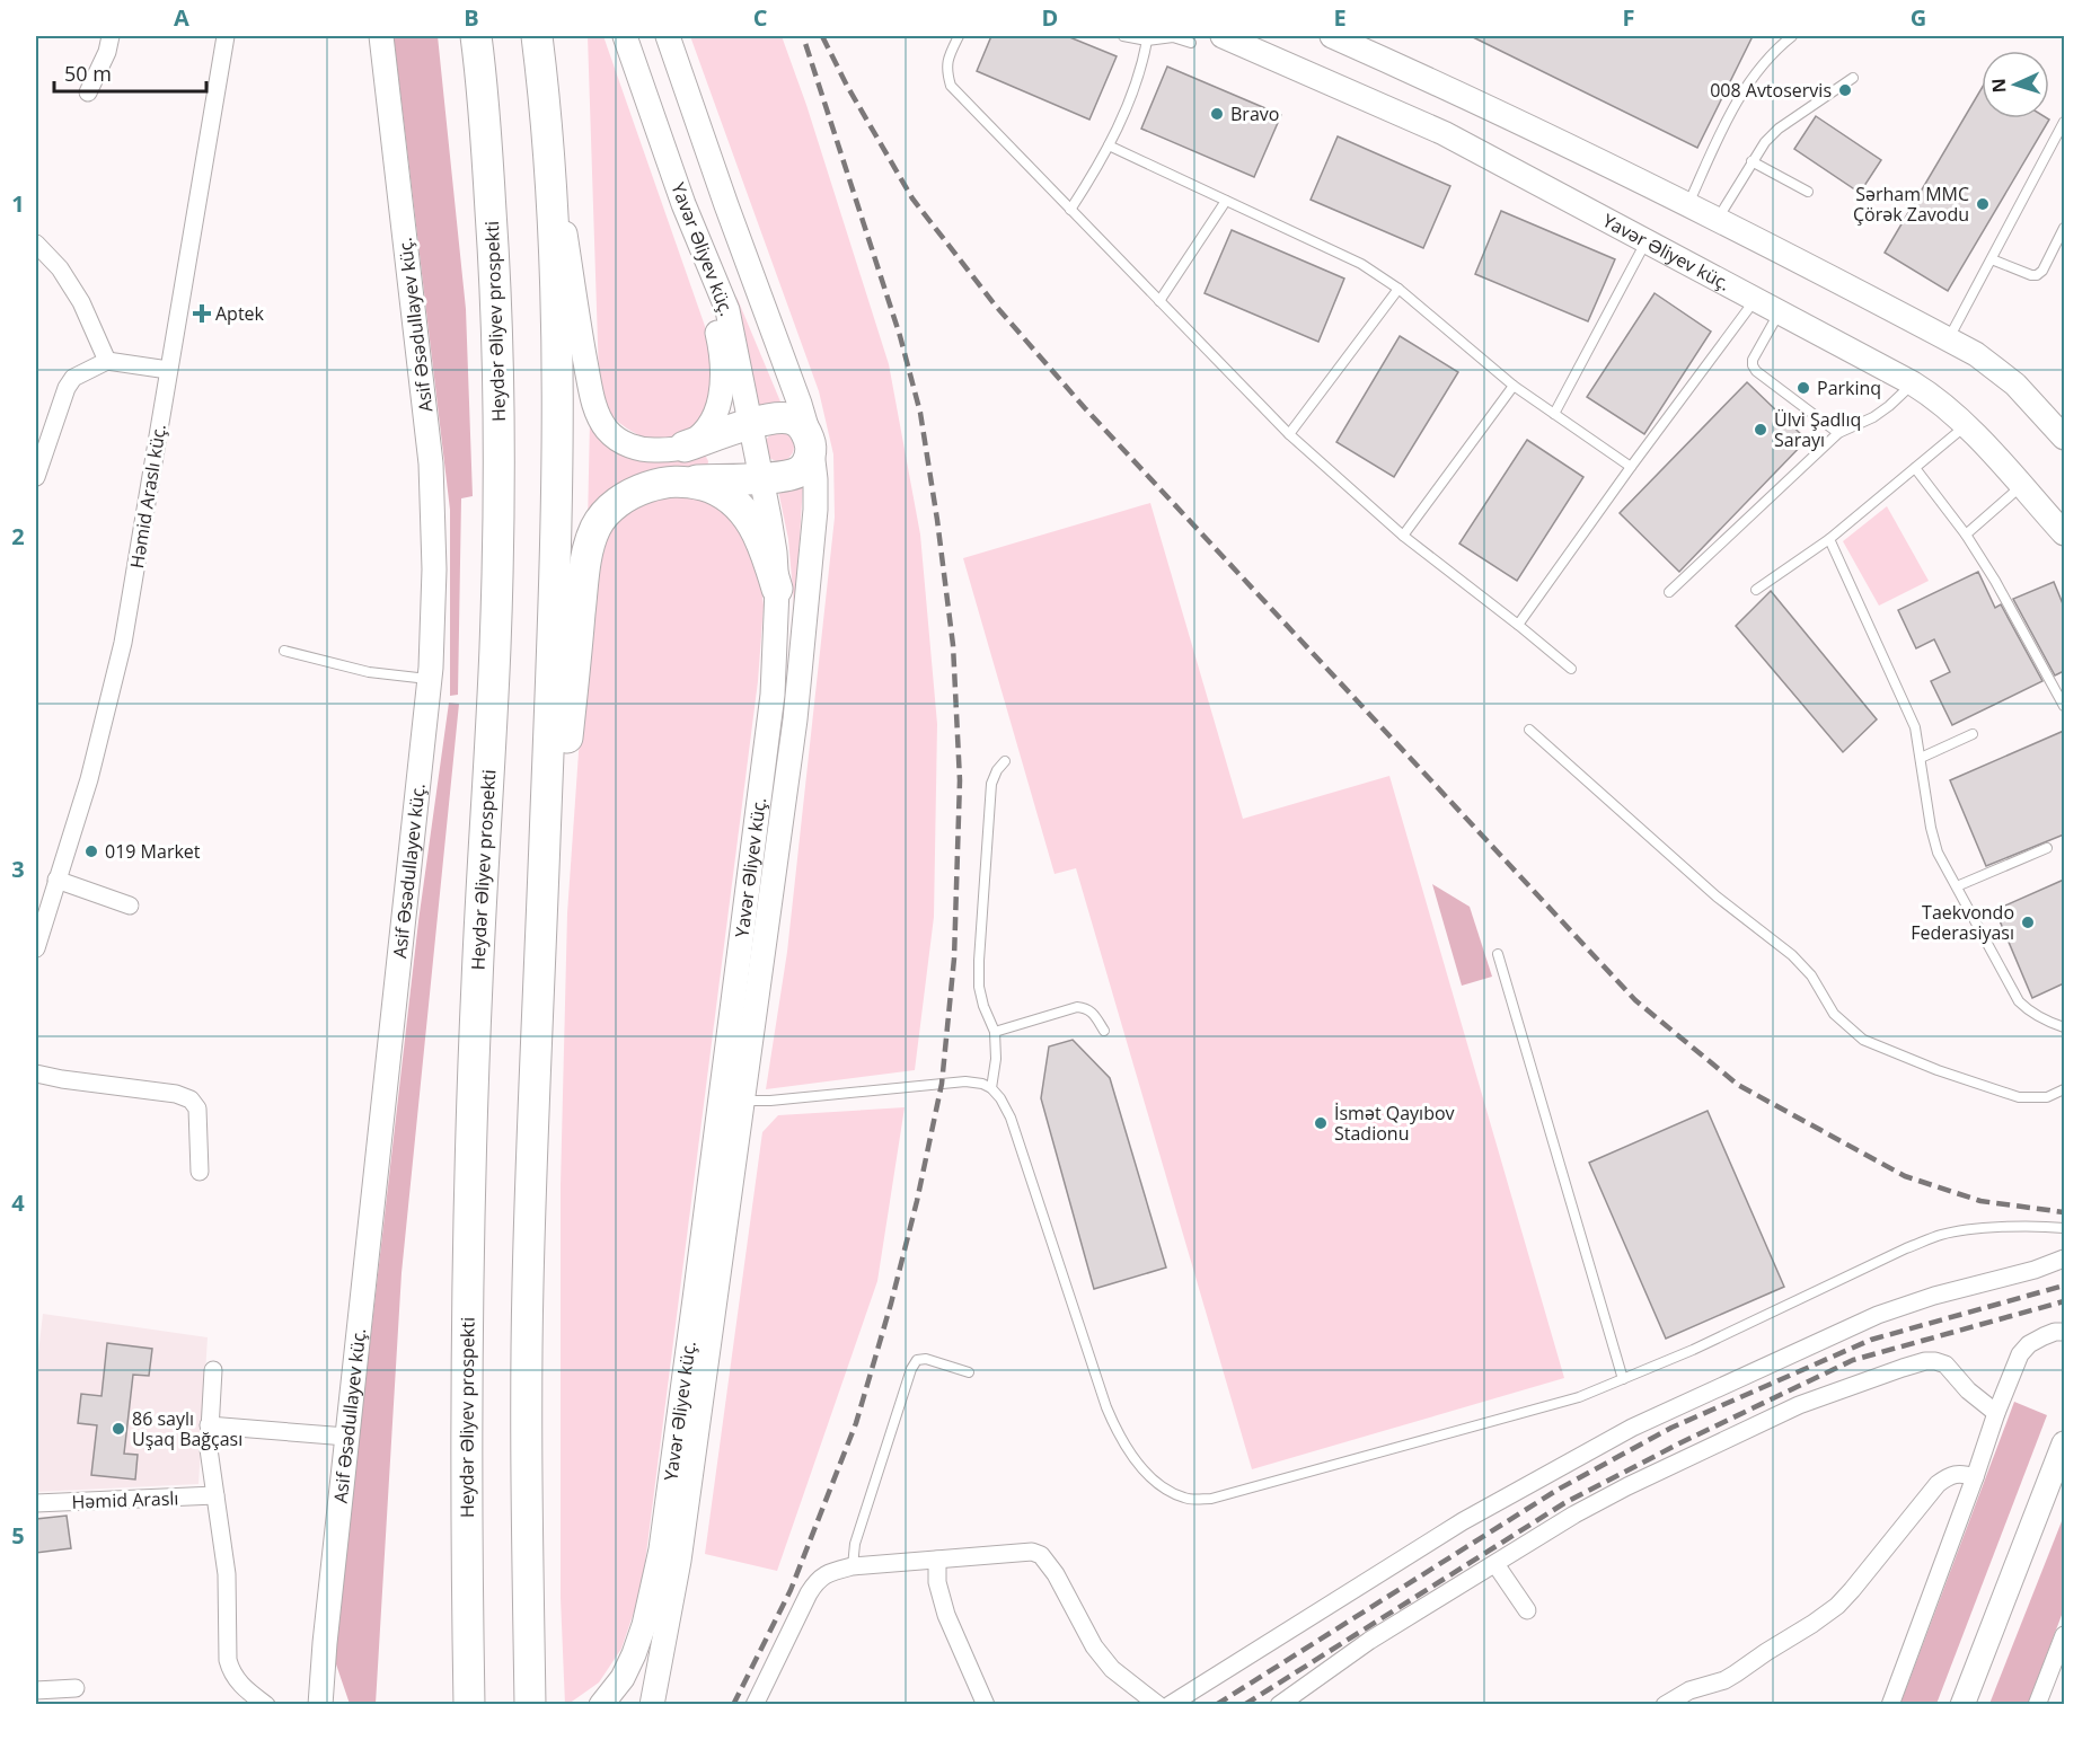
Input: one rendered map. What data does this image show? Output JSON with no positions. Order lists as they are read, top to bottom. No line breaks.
{"streets":{"highway":["Heydər Əliyev prospekti"],"main road":["Yavər Əliyev küç.","Asif Əsədullayev küç."],"street":["Həmid Araslı küç.","Həmid Araslı"]},"places":{"other":["008 Avtoservis","Bravo","Sərham MMC Çörək Zavodu","Parkinq","Ülvi Şadlıq Sarayı","019 Market","Taekvondo Federasiyası","İsmət Qayıbov Stadionu","86 saylı Uşaq Bağçası"],"health":["Aptek"]},"scale_bar":"50 m","north":"left","grid":{"columns":["A","B","C","D","E","F","G"],"rows":["1","2","3","4","5"]}}
